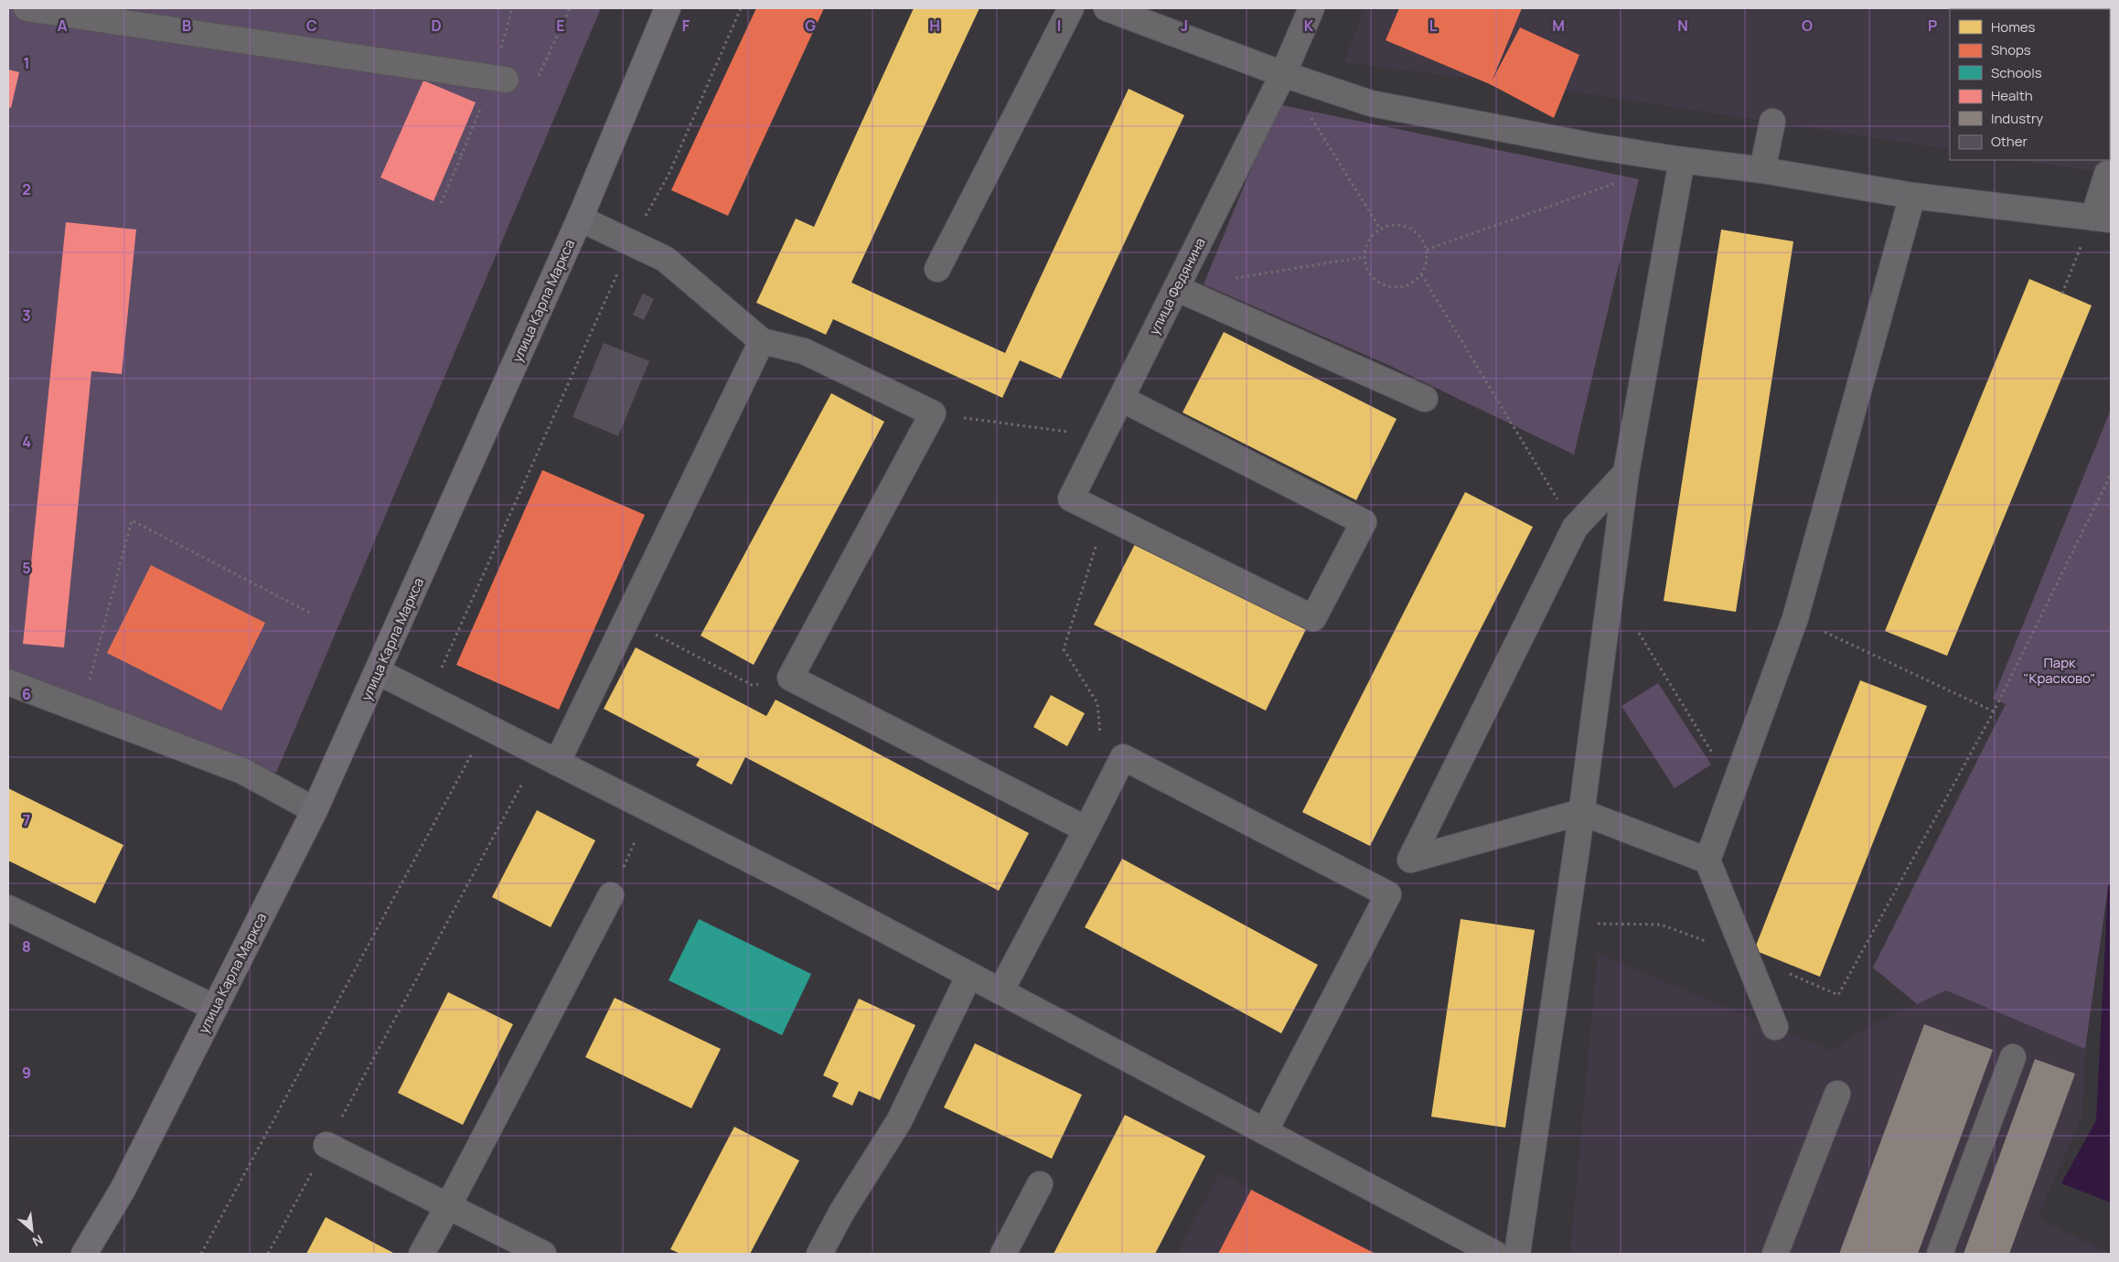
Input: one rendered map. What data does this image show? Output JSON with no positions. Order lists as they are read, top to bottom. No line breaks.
{"streets":{"main road":["улица Карла Маркса"],"street":["улица Федянина"]},"parks":["Парк \"Красково\""],"legend":["Homes","Shops","Schools","Health","Industry","Other"],"north":"bottom right","grid":{"columns":["A","B","C","D","E","F","G","H","I","J","K","L","M","N","O","P"],"rows":["1","2","3","4","5","6","7","8","9"]}}
